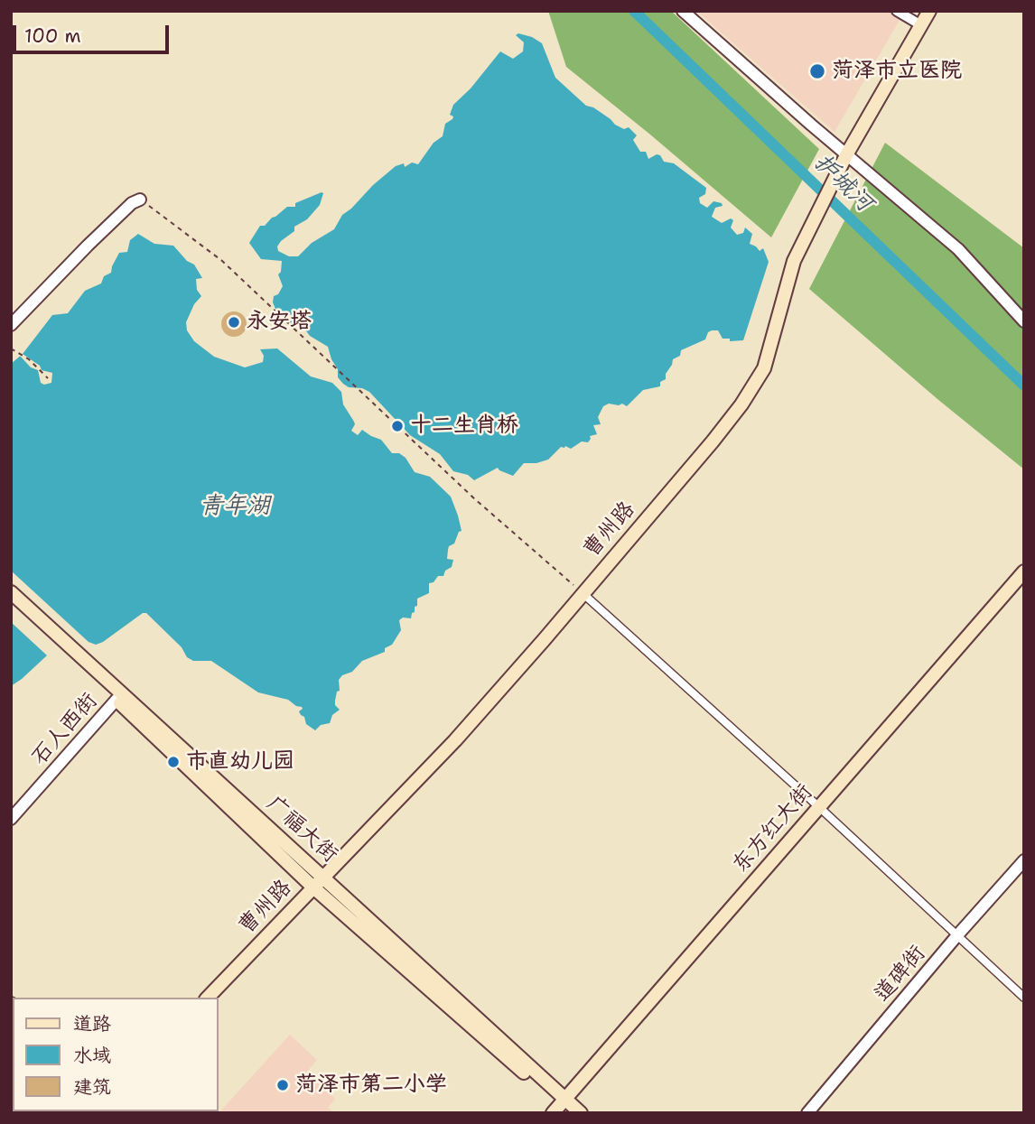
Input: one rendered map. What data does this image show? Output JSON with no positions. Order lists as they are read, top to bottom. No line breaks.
{"streets":{"main road":["曹州路","东方红大街","广福大街"],"street":["石人西街","道碑街"]},"crossings":[["曹州路","广福大街"],["石人西街","广福大街"],["东方红大街","广福大街"]],"water":["护城河","青年湖"],"places":["菏泽市立医院","永安塔","十二生肖桥","市直幼儿园","菏泽市第二小学"],"legend":["道路","水域","建筑"],"scale_bar":"100 m"}
